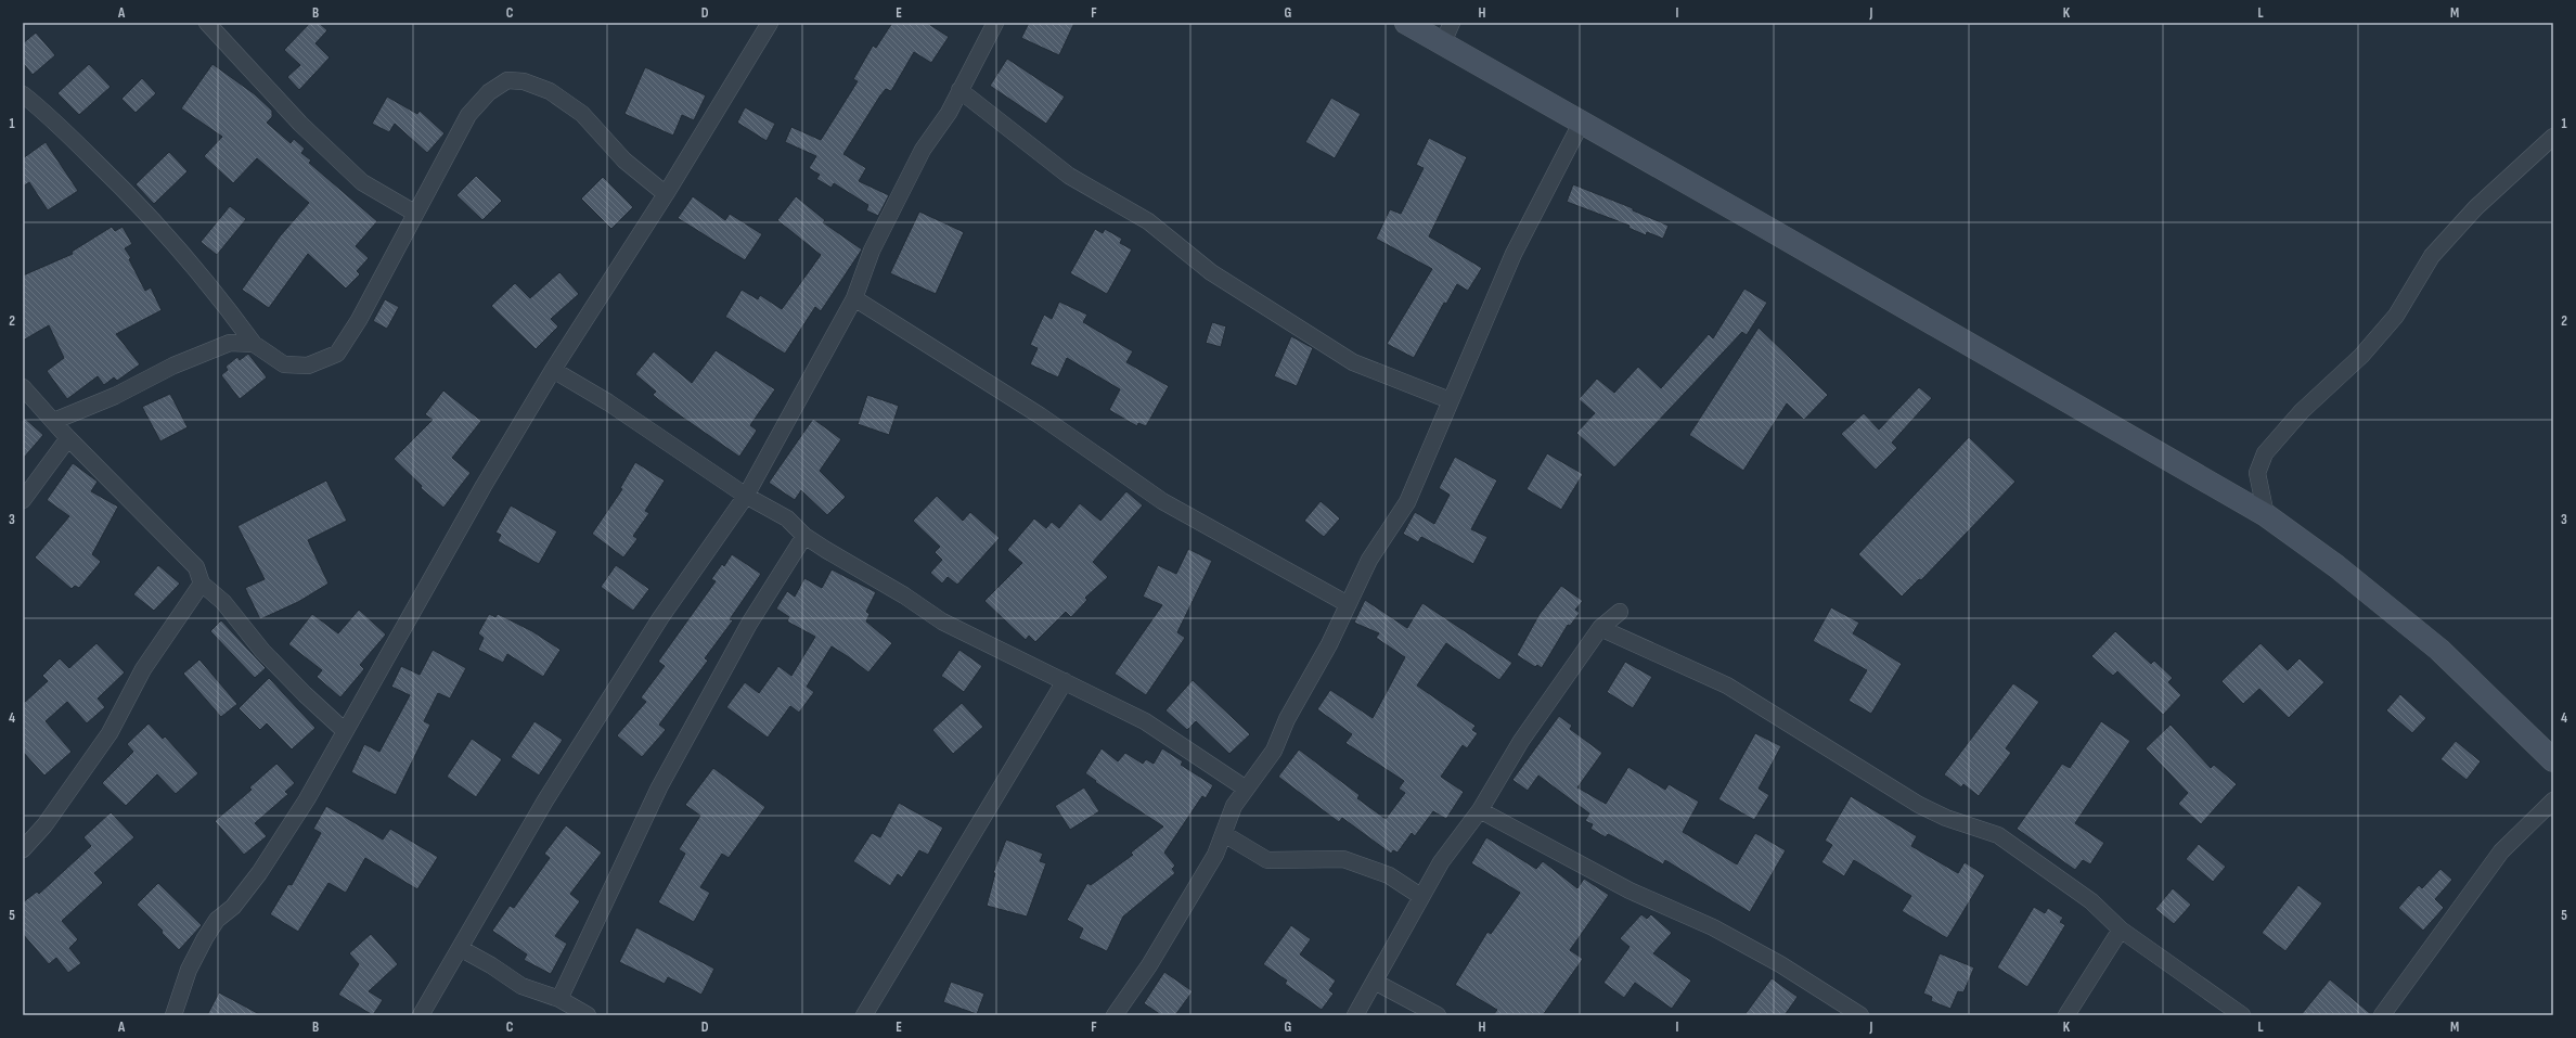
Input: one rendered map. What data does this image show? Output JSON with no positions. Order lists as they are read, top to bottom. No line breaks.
{"grid":{"columns":["A","B","C","D","E","F","G","H","I","J","K","L","M"],"rows":["1","2","3","4","5"]}}
